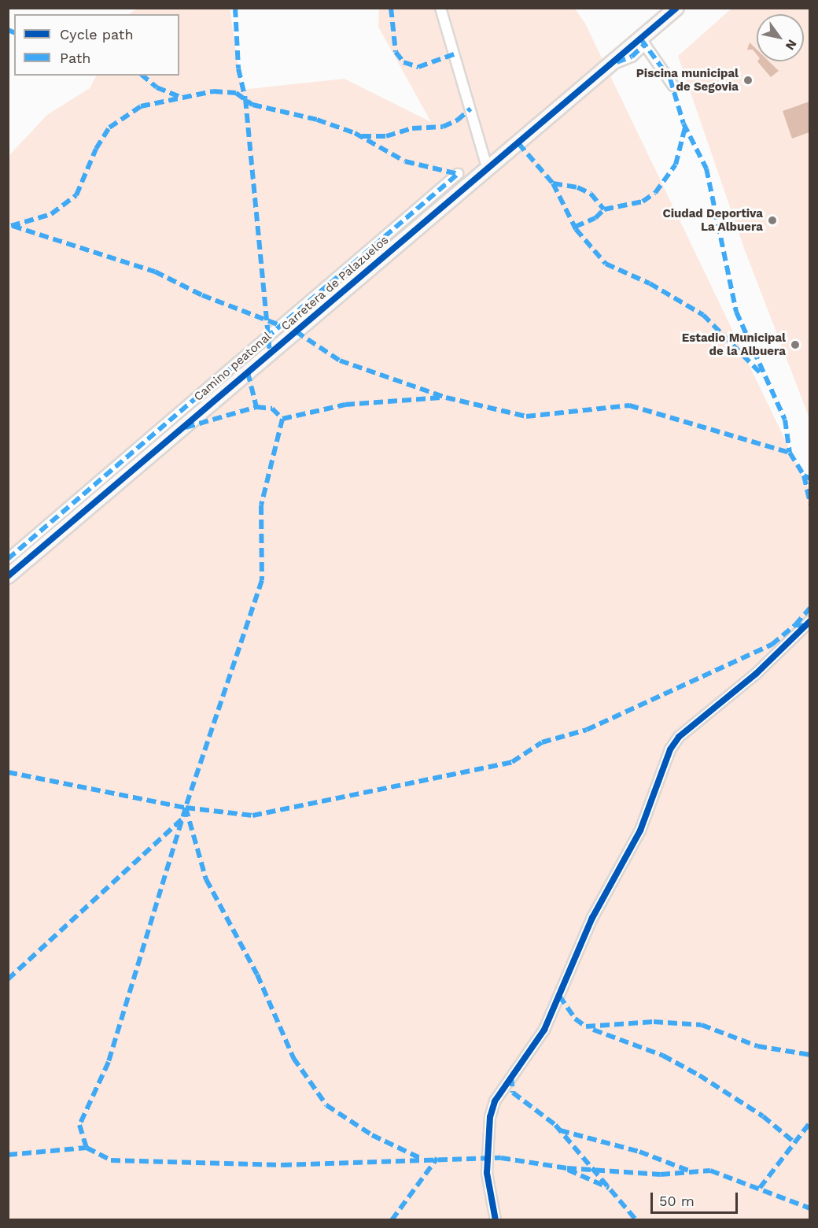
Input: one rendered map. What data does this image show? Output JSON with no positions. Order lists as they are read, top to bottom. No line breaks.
{"streets":{"street":["Carretera de Palazuelos","Camino peatonal"]},"places":["Piscina municipal de Segovia","Ciudad Deportiva La Albuera","Estadio Municipal de la Albuera"],"legend":["Cycle path","Path"],"scale_bar":"50 m","north":"bottom right"}
